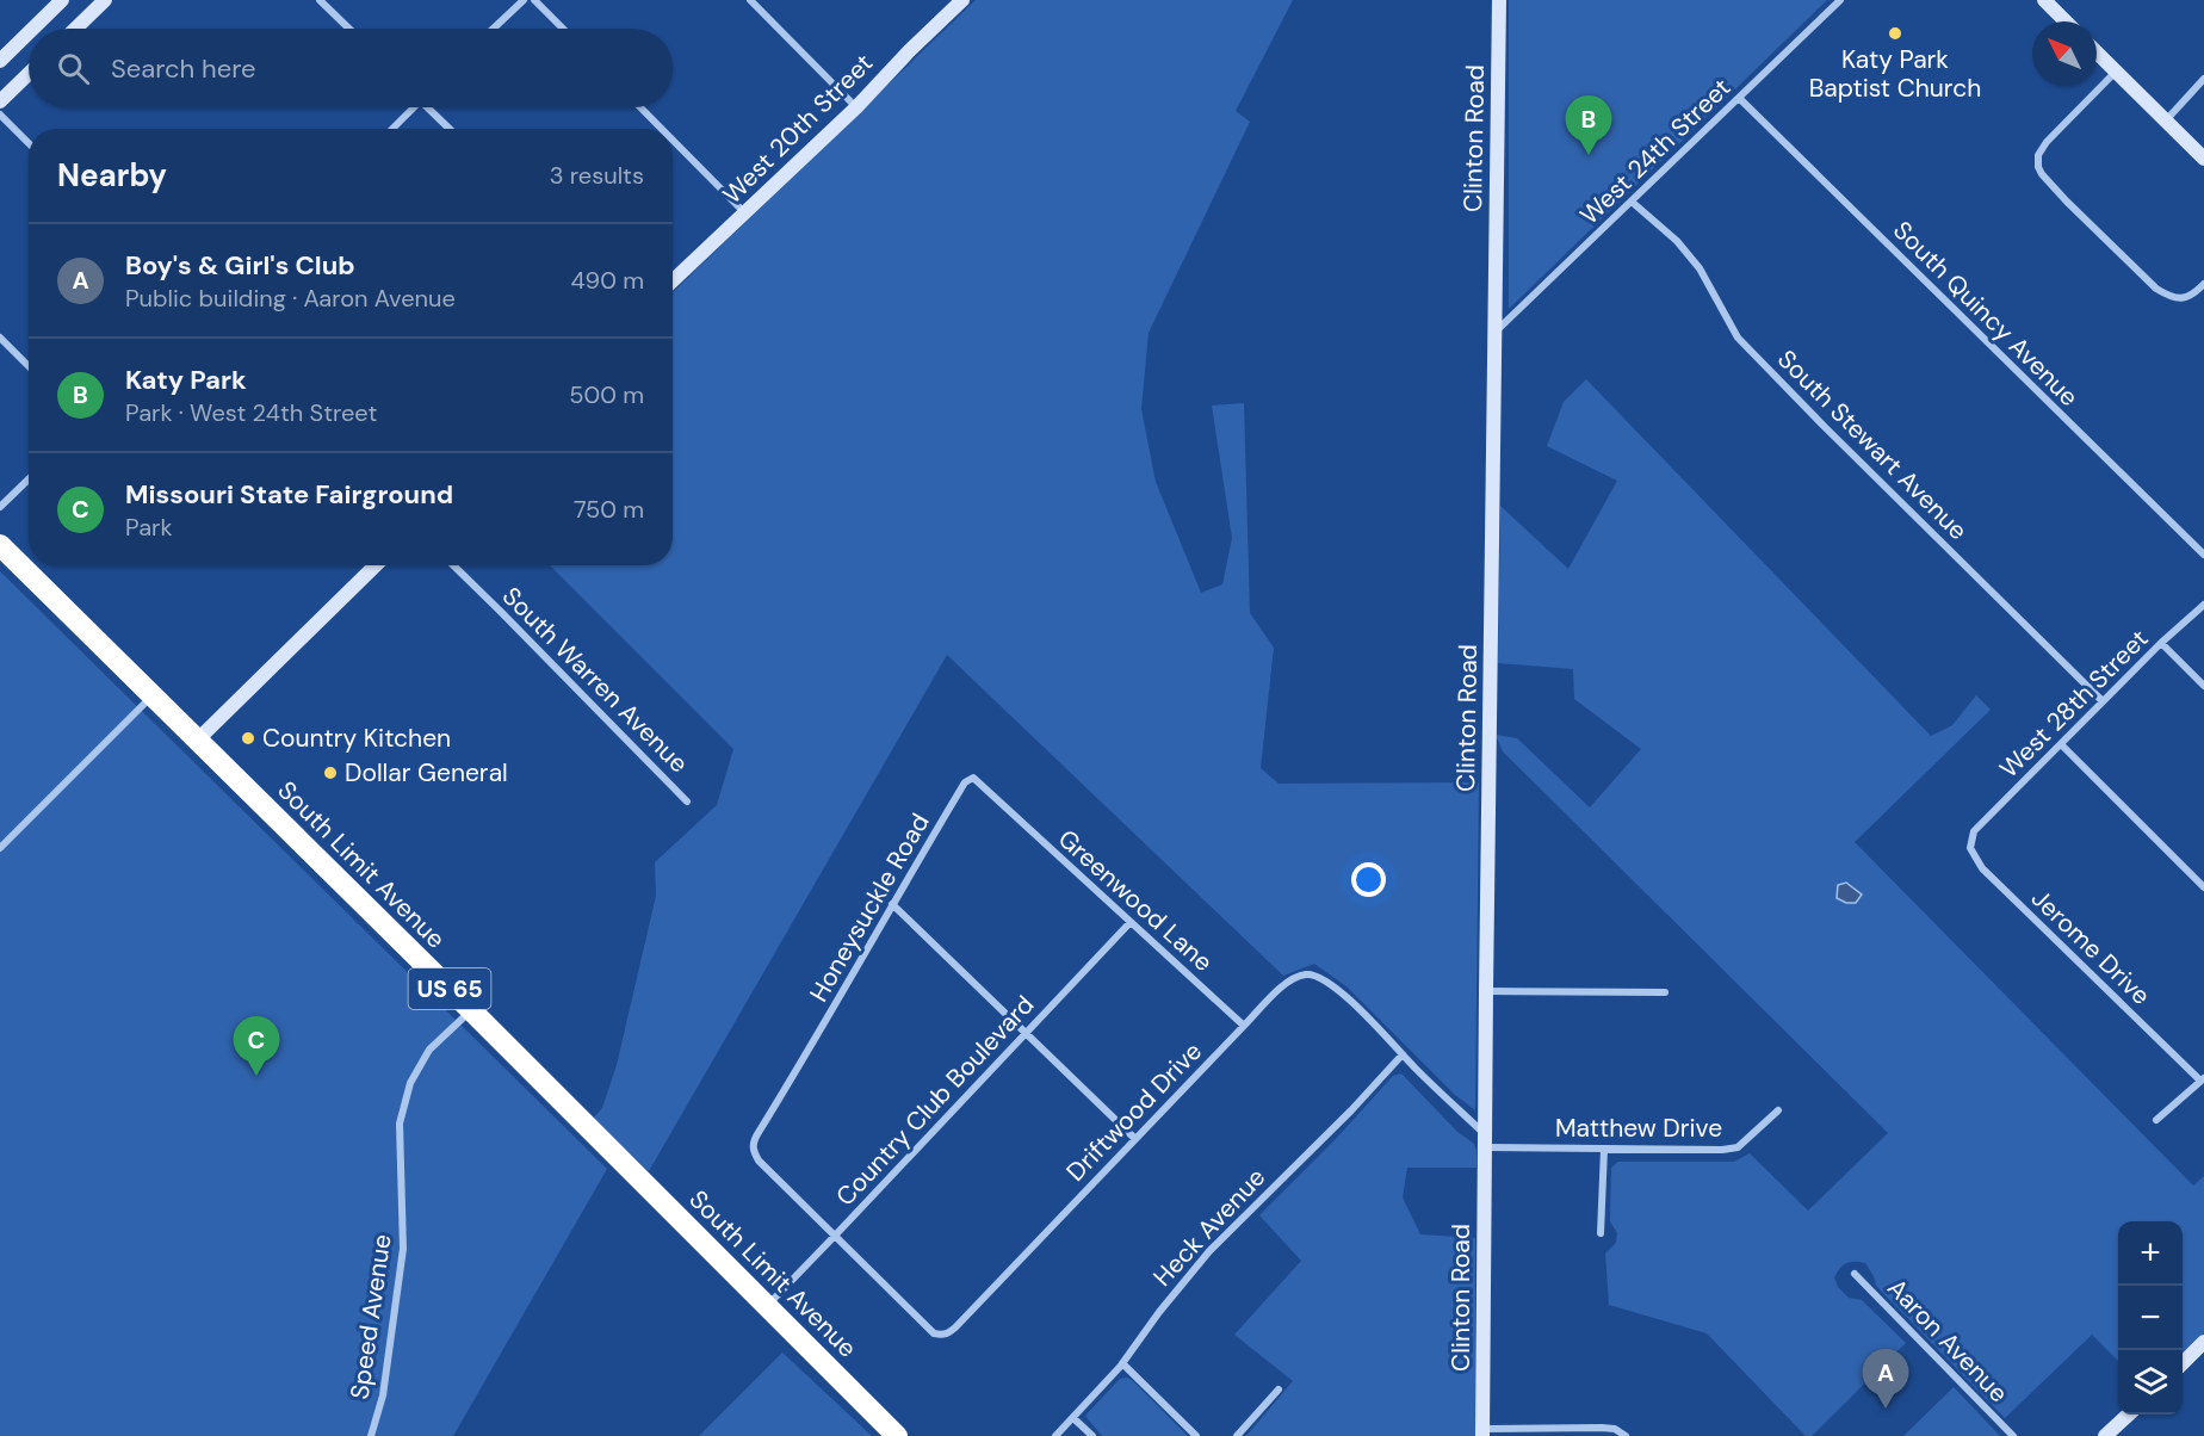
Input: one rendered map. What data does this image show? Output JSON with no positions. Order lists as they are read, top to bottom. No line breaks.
{"streets":{"highway":["South Limit Avenue","US 65"],"street":["West 20th Street","Clinton Road","West 24th Street","South Quincy Avenue","South Stewart Avenue","South Warren Avenue","West 28th Street","Greenwood Lane","Honeysuckle Road","Jerome Drive","Country Club Boulevard","Driftwood Drive","Matthew Drive","Heck Avenue","Speed Avenue","Aaron Avenue"]},"crossings":[["Clinton Road","West 24th Street"],["Clinton Road","Matthew Drive"],["West 24th Street","South Quincy Avenue"],["West 24th Street","South Stewart Avenue"],["South Stewart Avenue","West 28th Street"],["West 28th Street","Jerome Drive"],["South Limit Avenue","Country Club Boulevard"],["South Limit Avenue","Speed Avenue"],["Greenwood Lane","Honeysuckle Road"],["Greenwood Lane","Country Club Boulevard"],["Greenwood Lane","Driftwood Drive"],["Honeysuckle Road","Country Club Boulevard"],["Honeysuckle Road","Driftwood Drive"],["Country Club Boulevard","Driftwood Drive"],["Driftwood Drive","Heck Avenue"]],"places":["Katy Park Baptist Church","Country Kitchen","Dollar General"],"north":"top left","page":{"search":"Search here","pins":["B","C","A"],"heading":["Nearby","3 results"],"list":[{"mark":"A","name":"Boy's & Girl's Club","note":"Public building · Aaron Avenue","value":"490 m"},{"mark":"B","name":"Katy Park","note":"Park · West 24th Street","value":"500 m"},{"mark":"C","name":"Missouri State Fairground","note":"Park","value":"750 m"}],"map_buttons":["+","−"]}}
